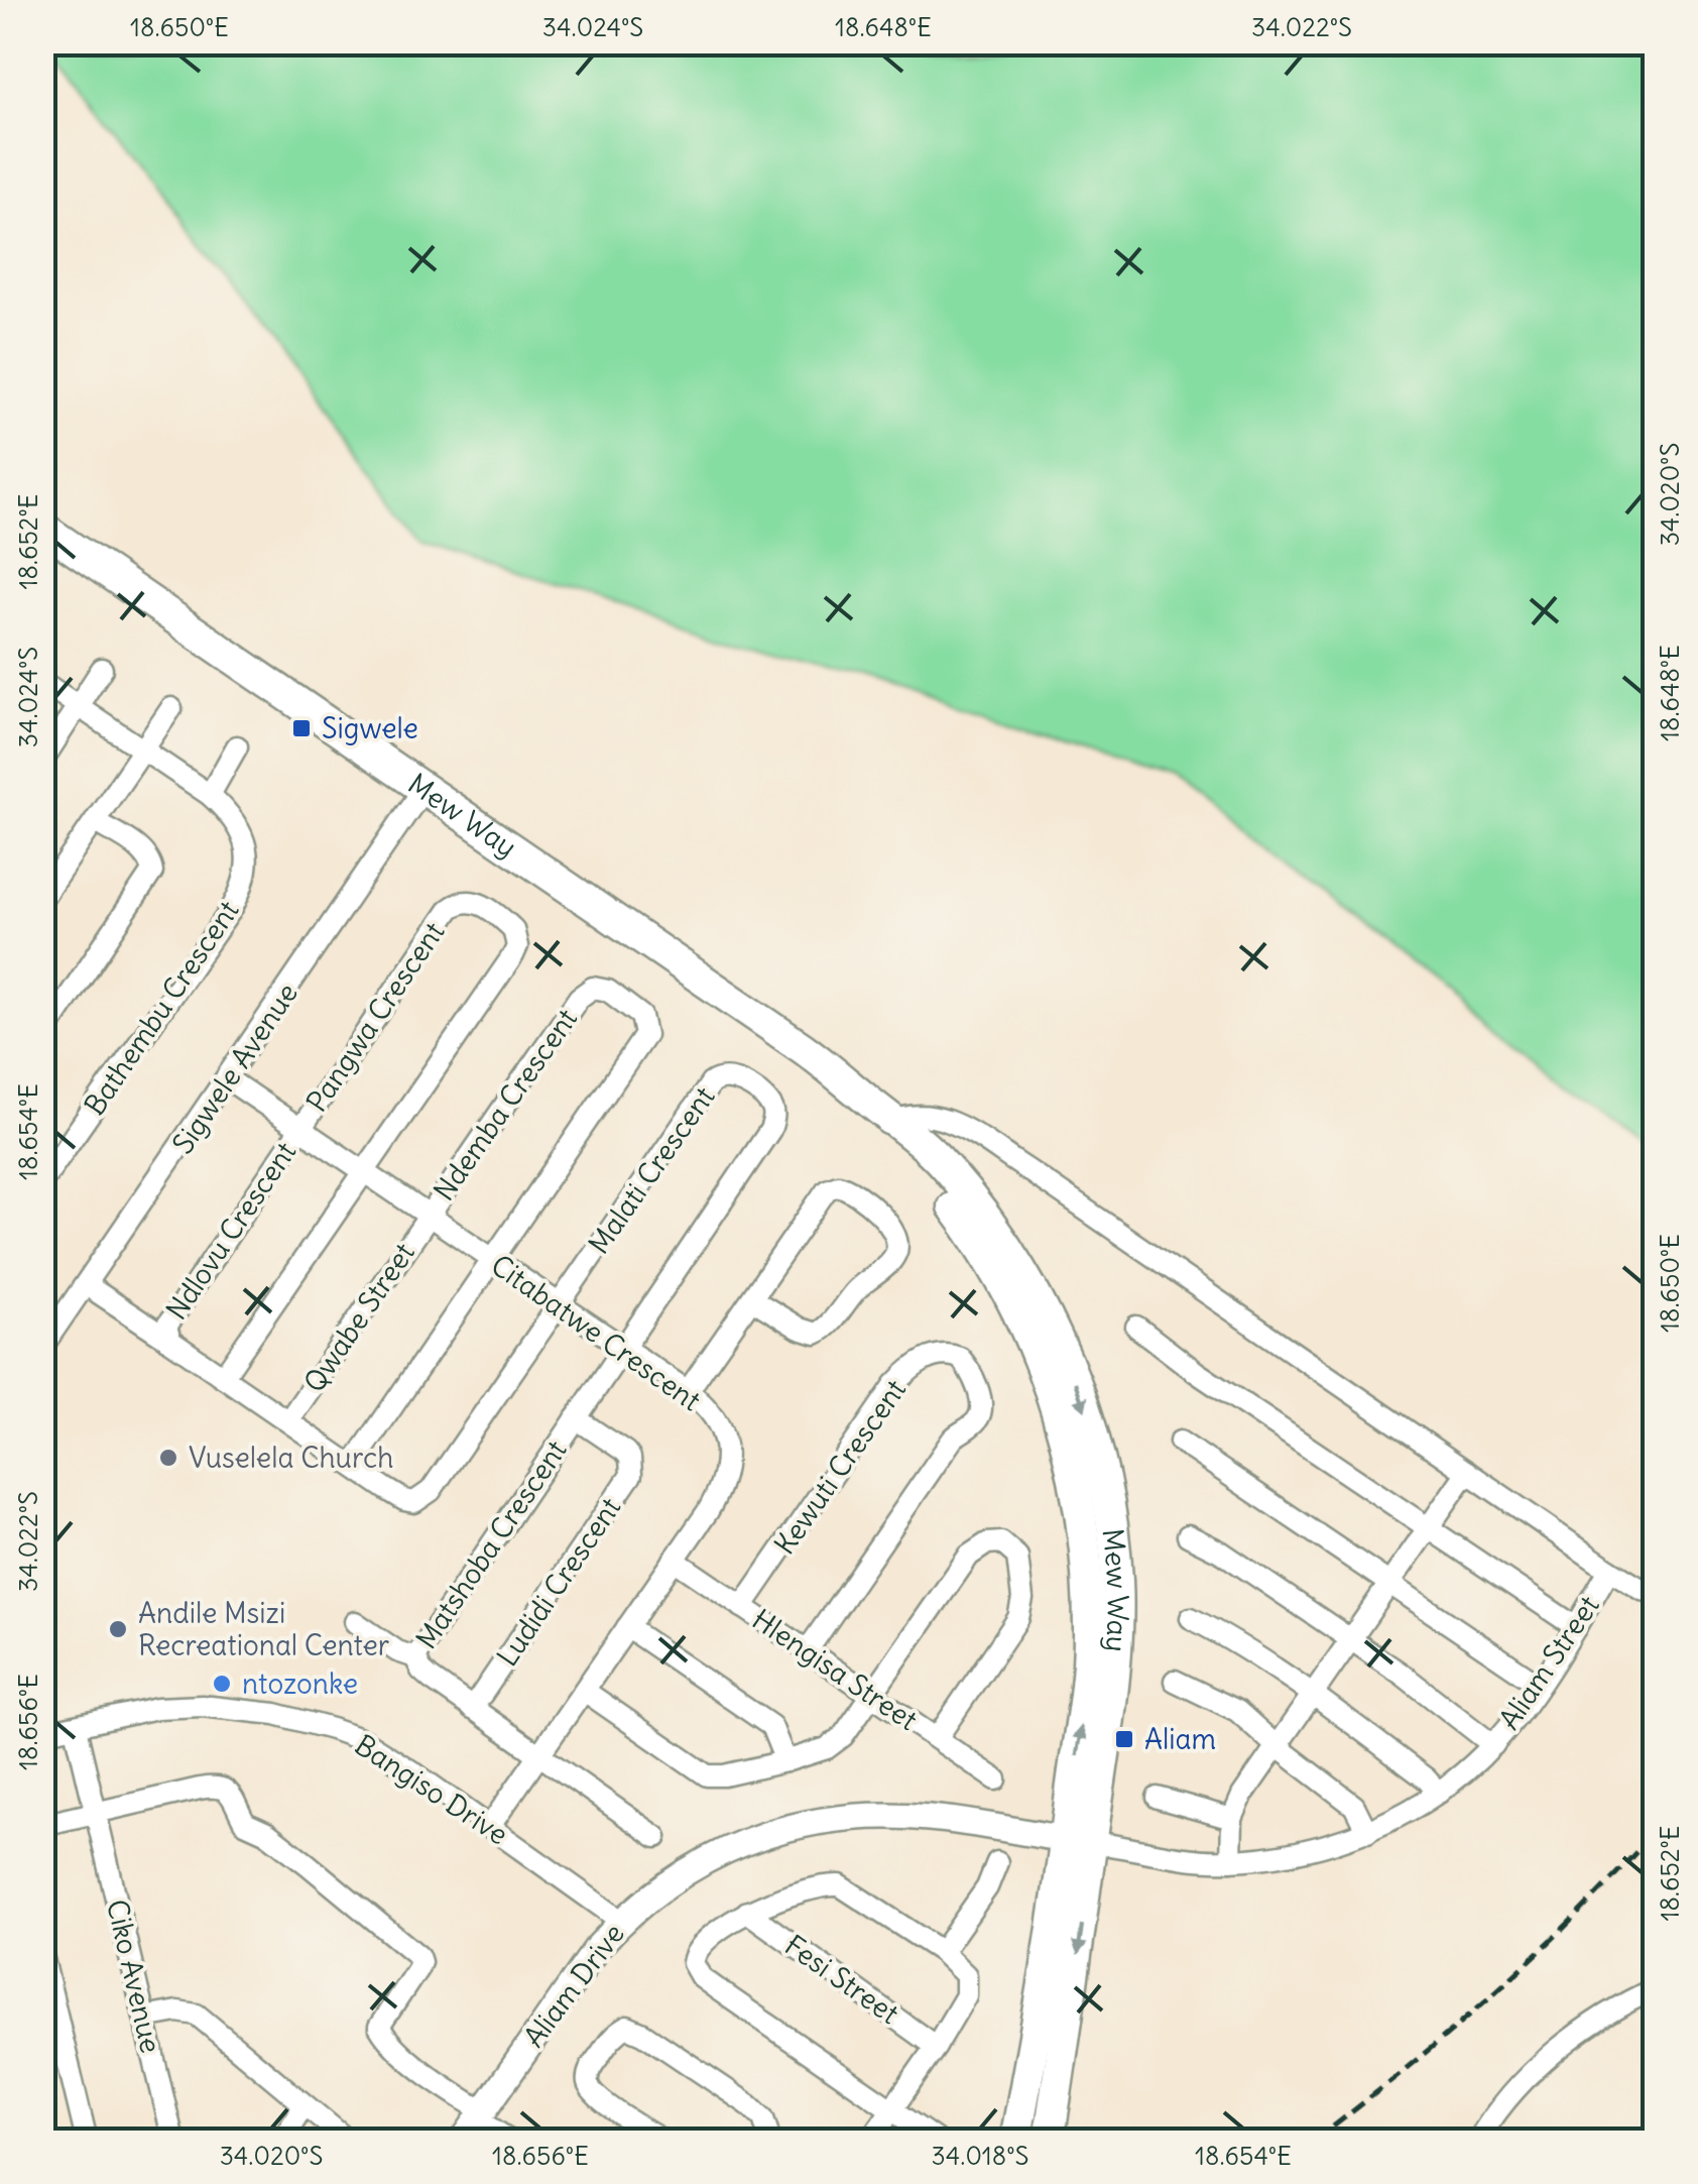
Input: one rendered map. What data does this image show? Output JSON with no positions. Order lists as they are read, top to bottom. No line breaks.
{"streets":{"main road":["Mew Way"],"street":["Bathembu Crescent","Pangwa Crescent","Sigwele Avenue","Ndemba Crescent","Malati Crescent","Ndlovu Crescent","Qwabe Street","Citabatwe Crescent","Kewuti Crescent","Matshoba Crescent","Ludidi Crescent","Aliam Street","Hlengisa Street","Bangiso Drive","Ciko Avenue","Fesi Street","Aliam Drive"]},"crossings":[["Mew Way","Sigwele Avenue"],["Mew Way","Aliam Street"],["Mew Way","Aliam Drive"],["Pangwa Crescent","Ndlovu Crescent"],["Pangwa Crescent","Citabatwe Crescent"],["Sigwele Avenue","Citabatwe Crescent"],["Ndemba Crescent","Qwabe Street"],["Ndemba Crescent","Citabatwe Crescent"],["Malati Crescent","Ndlovu Crescent"],["Malati Crescent","Citabatwe Crescent"],["Malati Crescent","Matshoba Crescent"],["Ndlovu Crescent","Qwabe Street"],["Ndlovu Crescent","Citabatwe Crescent"],["Qwabe Street","Citabatwe Crescent"],["Citabatwe Crescent","Matshoba Crescent"],["Citabatwe Crescent","Hlengisa Street"],["Citabatwe Crescent","Bangiso Drive"],["Kewuti Crescent","Hlengisa Street"],["Matshoba Crescent","Ludidi Crescent"],["Aliam Street","Aliam Drive"],["Bangiso Drive","Ciko Avenue"],["Bangiso Drive","Aliam Drive"]],"places":{"transit":["Sigwele","Aliam"],"other":["Vuselela Church","Andile Msizi Recreational Center","ntozonke"]},"coordinates":["18.650°E","34.024°S","18.648°E","34.022°S","34.020°S","18.652°E","18.654°E","18.656°E","34.018°S"]}
